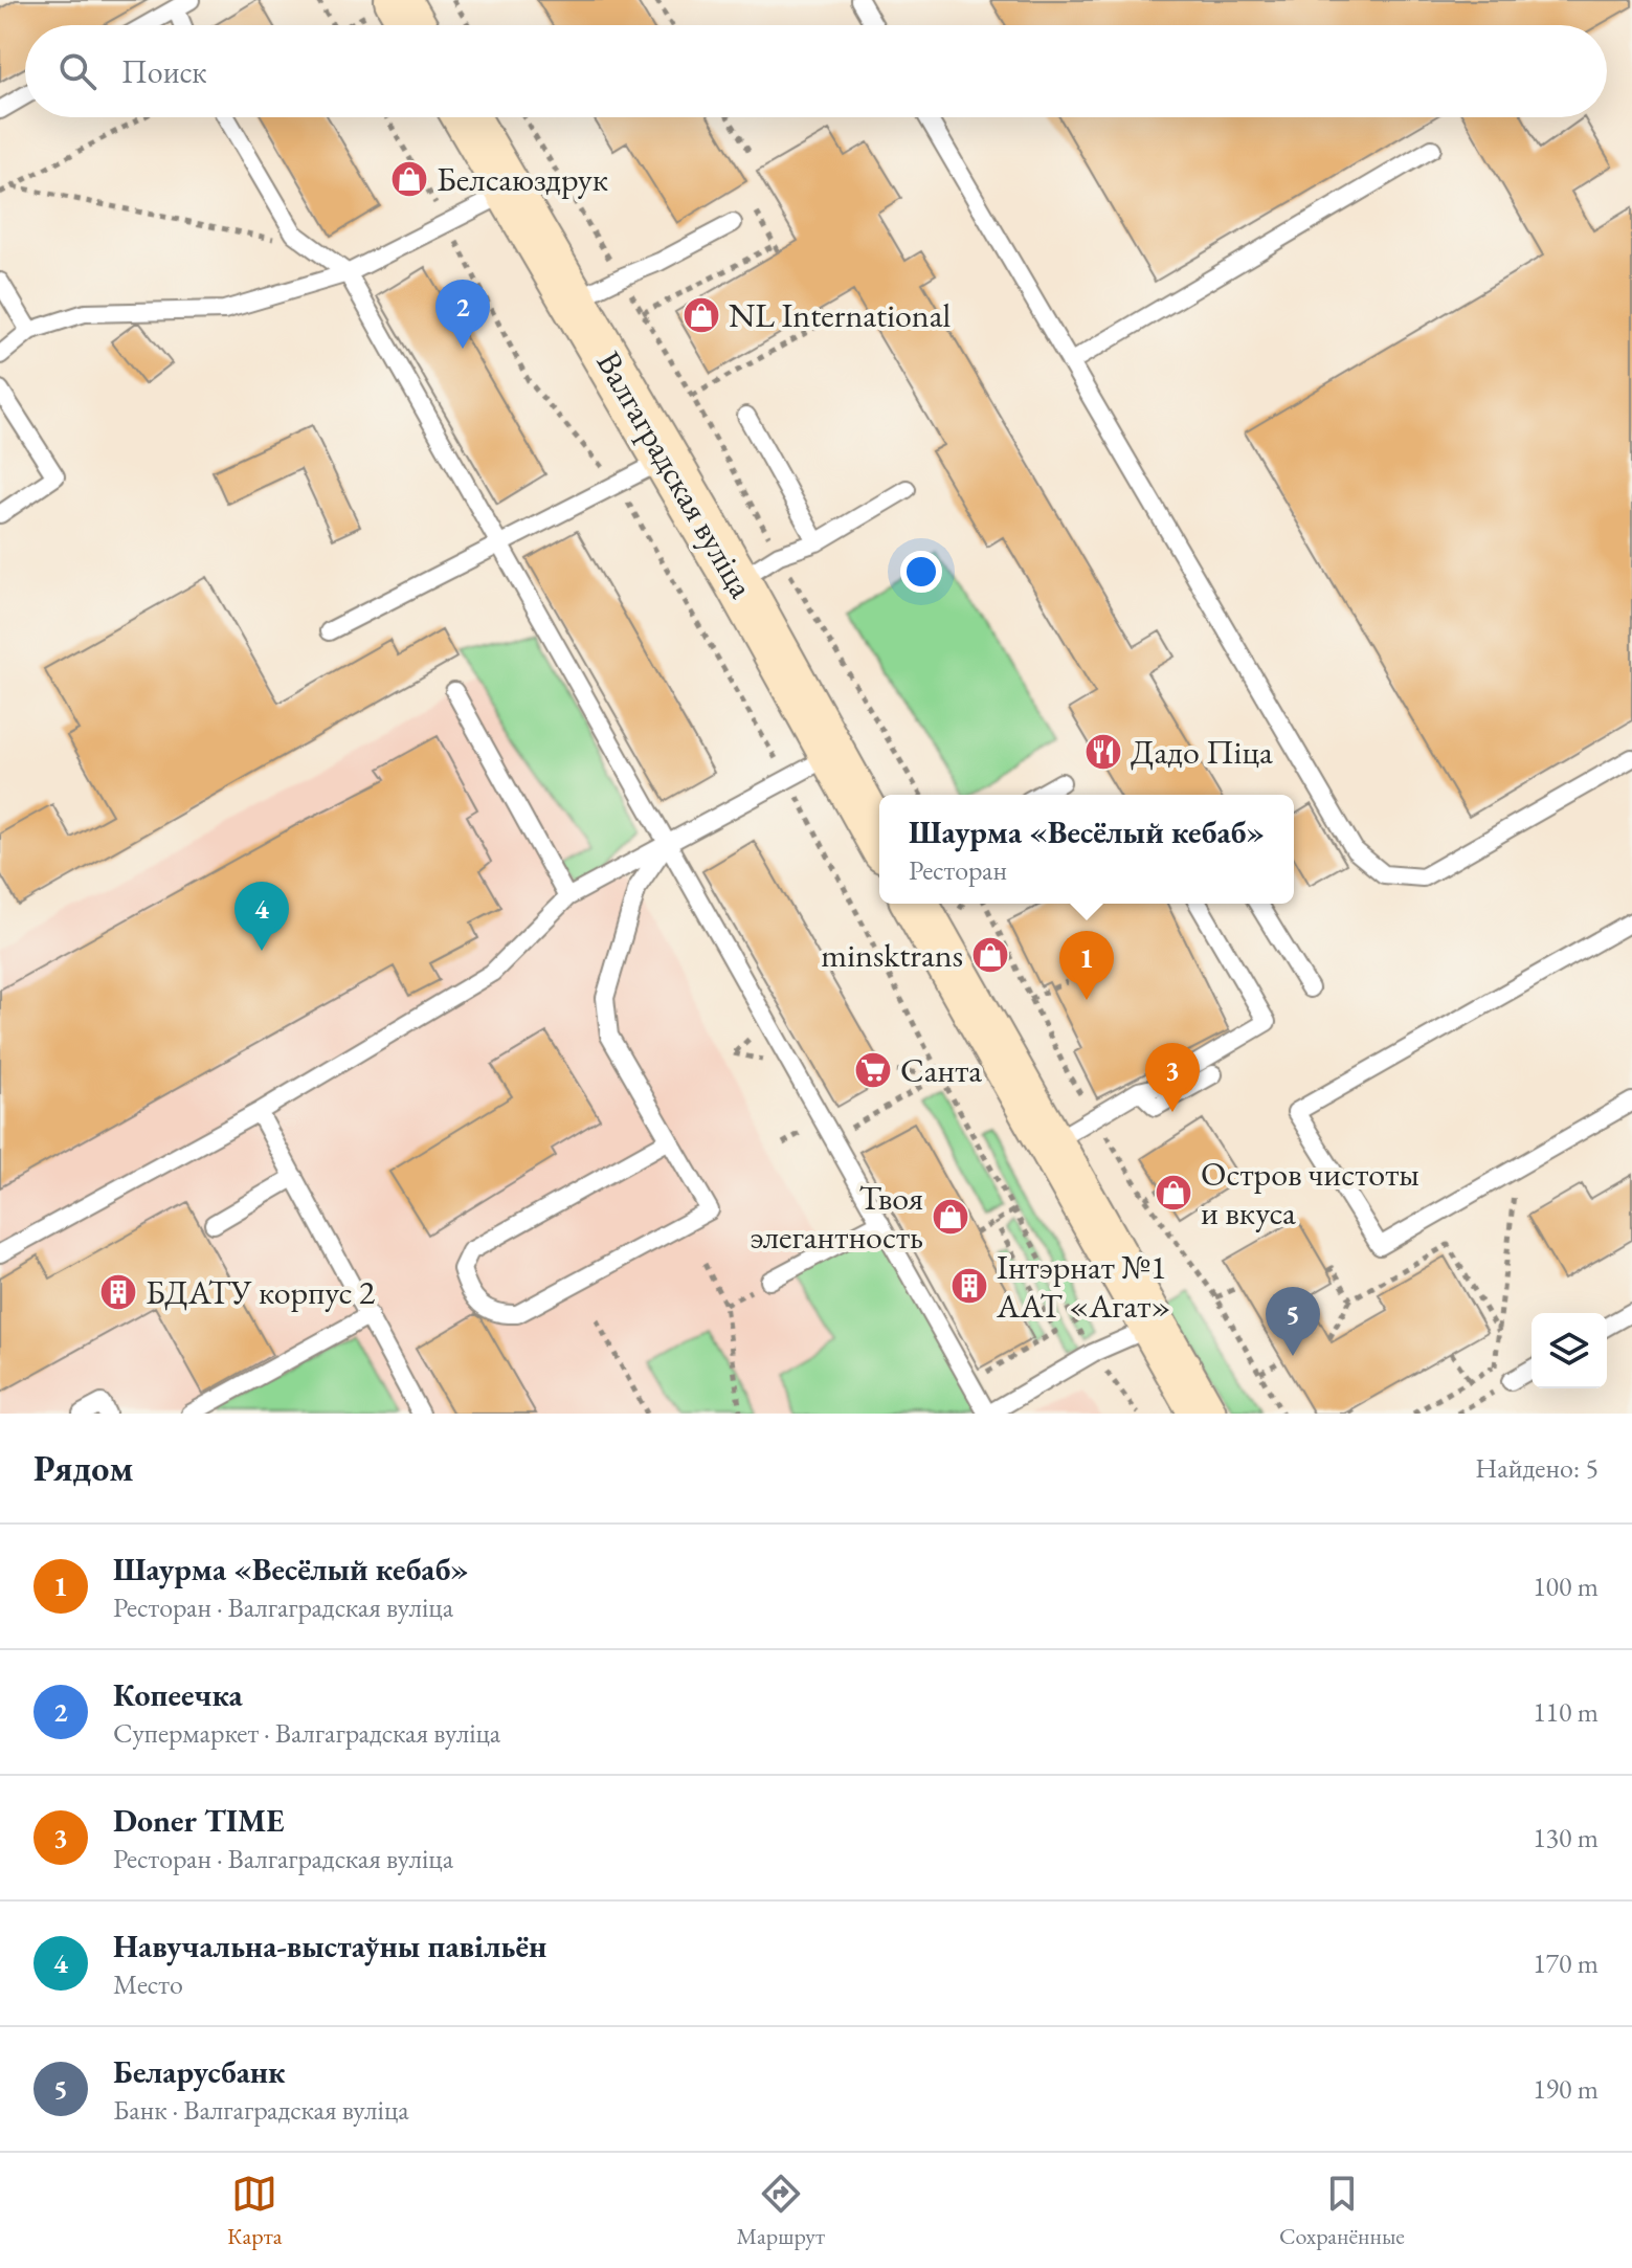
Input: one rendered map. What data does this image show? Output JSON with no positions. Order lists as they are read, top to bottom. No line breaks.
{"streets":{"main road":["Валгаградская вуліца"]},"places":{"shop":["Белсаюздрук","NL International","minsktrans","Остров чистоты и вкуса","Твоя элегантность"],"restaurant":["Дадо Піца"],"supermarket":["Санта"],"building":["Інтэрнат №1 ААТ «Агат»","БДАТУ корпус 2"]},"page":{"search":"Поиск","pins":["2","4","1","3","5"],"popup":["Шаурма «Весёлый кебаб»","Ресторан"],"heading":["Рядом","Найдено: 5"],"list":[{"mark":"1","name":"Шаурма «Весёлый кебаб»","note":"Ресторан · Валгаградская вуліца","value":"100 m"},{"mark":"2","name":"Копеечка","note":"Супермаркет · Валгаградская вуліца","value":"110 m"},{"mark":"3","name":"Doner TIME","note":"Ресторан · Валгаградская вуліца","value":"130 m"},{"mark":"4","name":"Навучальна-выстаўны павільён","note":"Место","value":"170 m"},{"mark":"5","name":"Беларусбанк","note":"Банк · Валгаградская вуліца","value":"190 m"}],"nav":["Карта","Маршрут","Сохранённые"]}}
